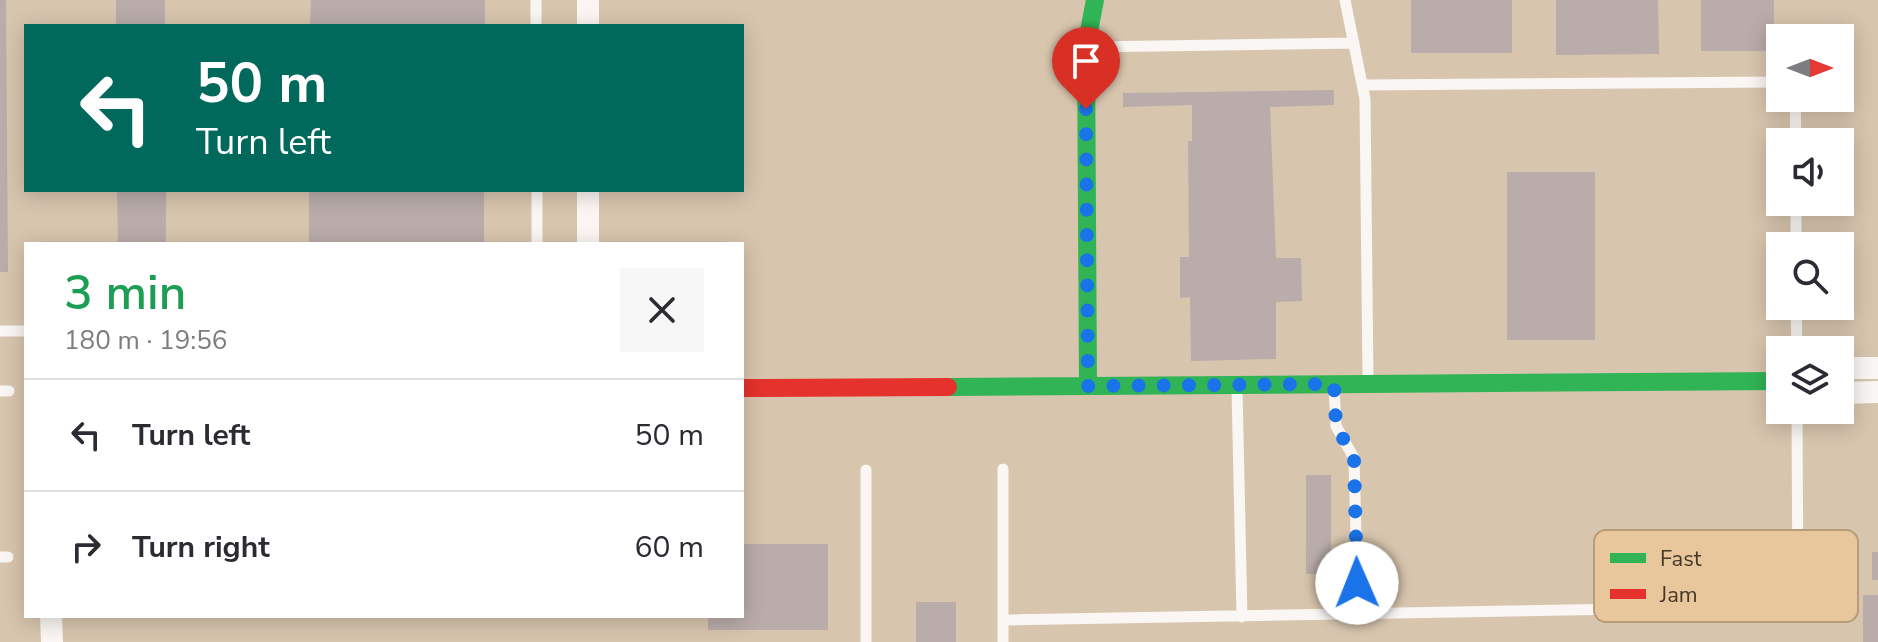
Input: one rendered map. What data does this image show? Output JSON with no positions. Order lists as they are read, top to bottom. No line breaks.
{"legend":["Fast","Jam"],"north":"right","page":{"turn":["50 m","Turn left"],"heading":["3 min","180 m · 19:56"],"list":[{"name":"Turn left","value":"50 m"},{"name":"Turn right","value":"60 m"}]}}
